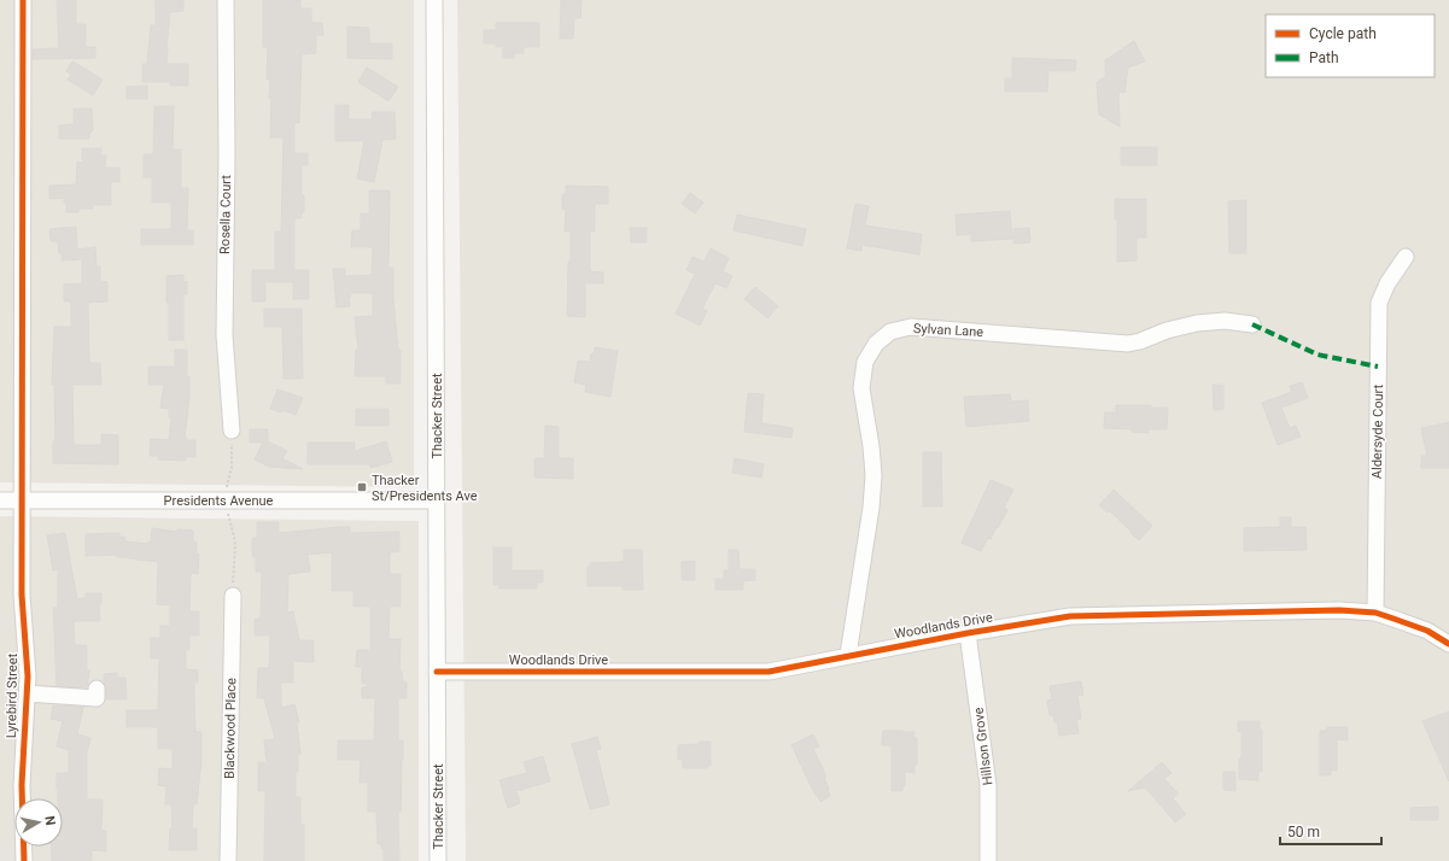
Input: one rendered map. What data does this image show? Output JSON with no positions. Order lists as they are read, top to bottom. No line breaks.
{"streets":{"street":["Rosella Court","Sylvan Lane","Thacker Street","Aldersyde Court","Presidents Avenue","Woodlands Drive","Lyrebird Street","Blackwood Place","Hillson Grove"]},"crossings":[["Sylvan Lane","Woodlands Drive"],["Thacker Street","Presidents Avenue"],["Thacker Street","Woodlands Drive"],["Aldersyde Court","Woodlands Drive"],["Presidents Avenue","Lyrebird Street"],["Woodlands Drive","Hillson Grove"]],"places":{"transit":["Thacker St/Presidents Ave"]},"legend":["Cycle path","Path"],"scale_bar":"50 m","north":"right"}
